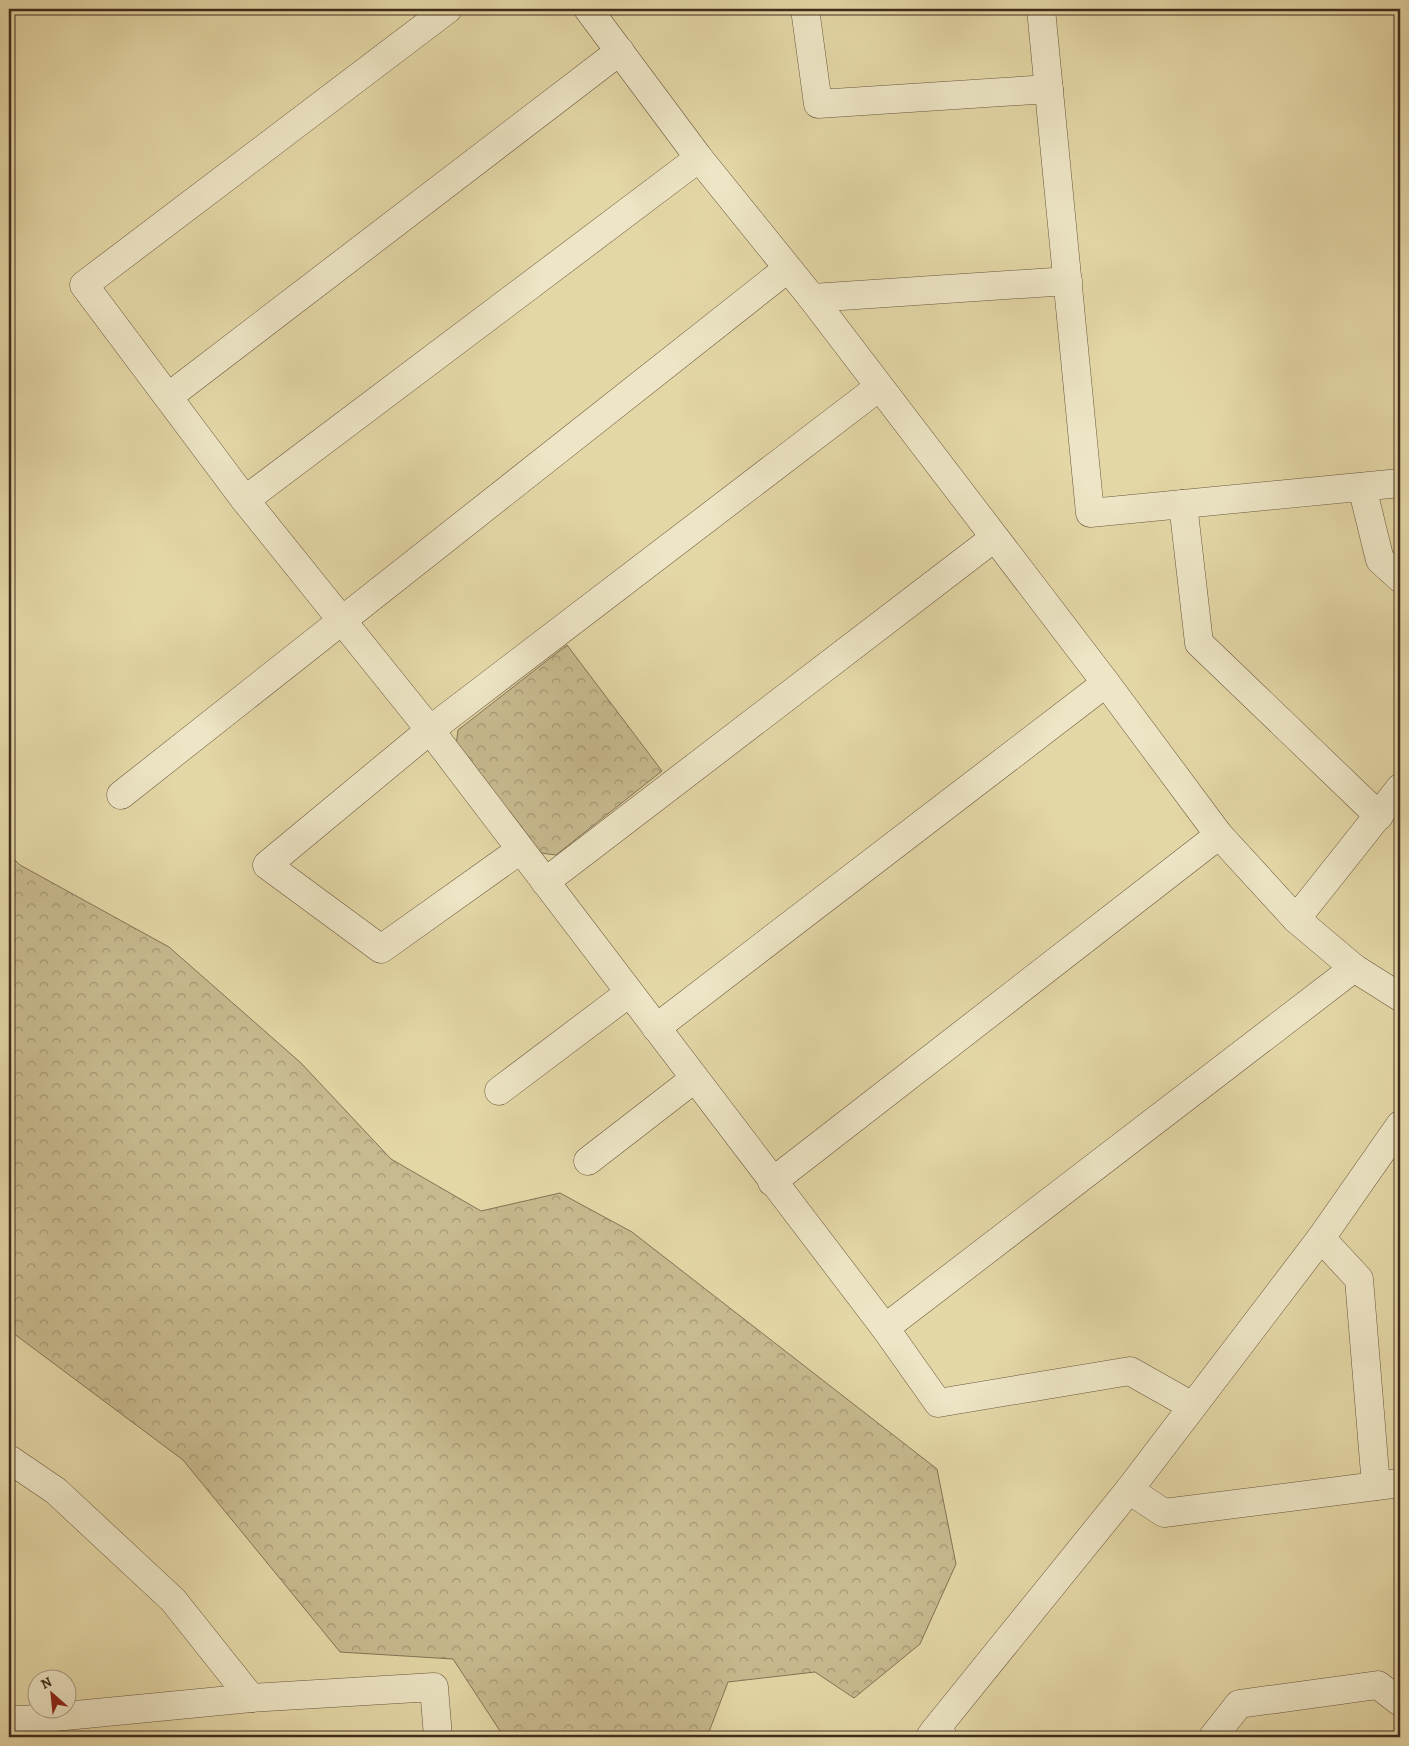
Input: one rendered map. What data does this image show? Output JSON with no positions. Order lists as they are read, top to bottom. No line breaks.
{"north":"top left"}
